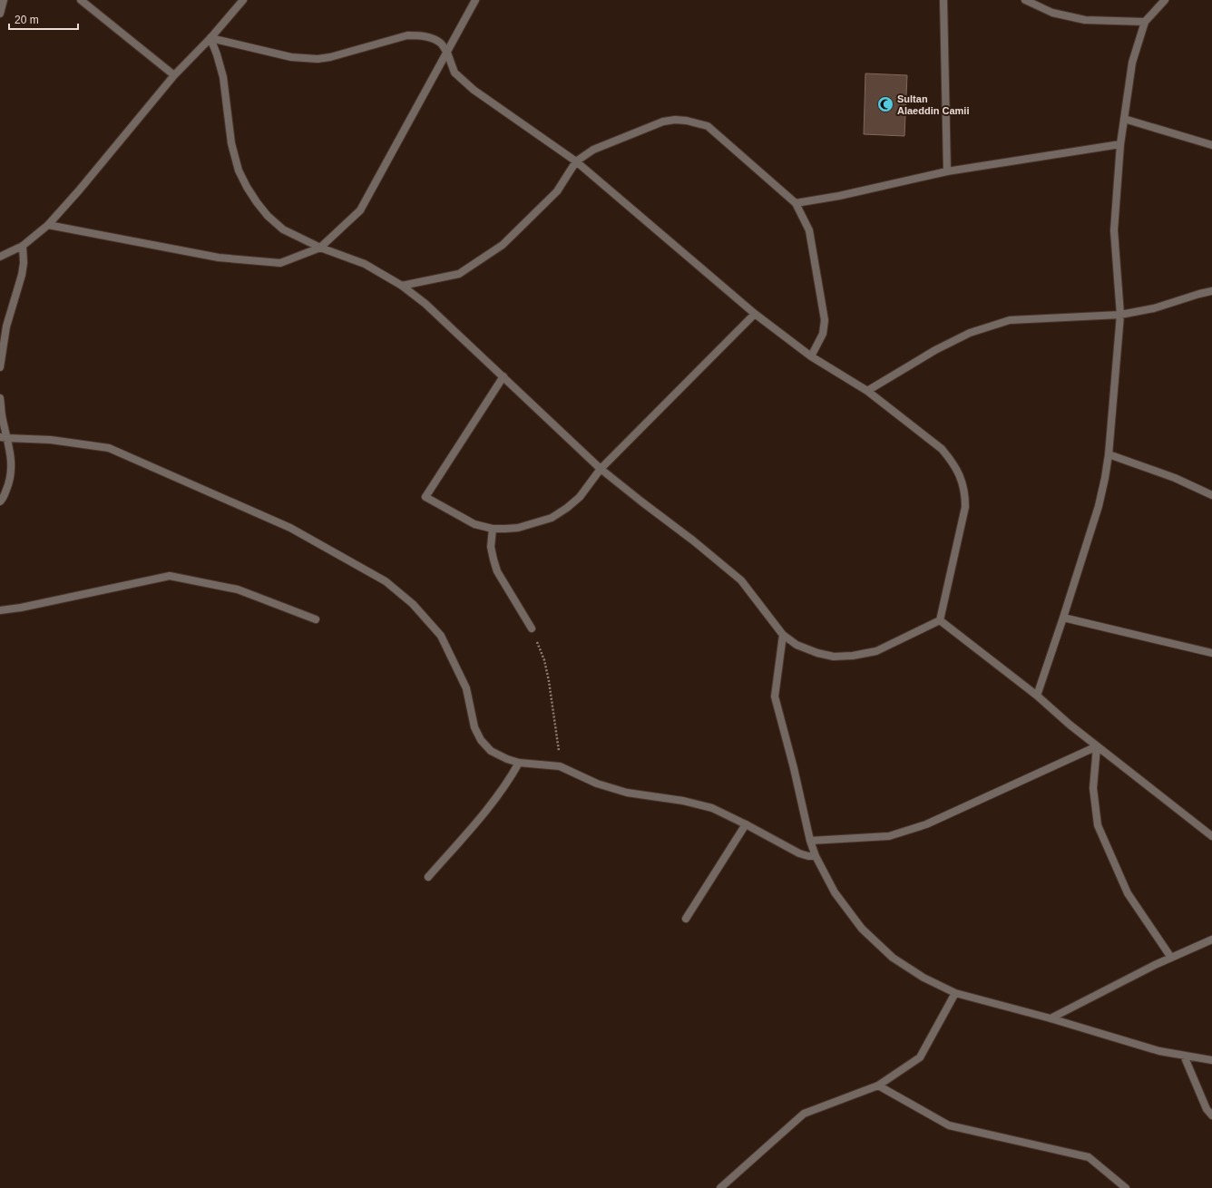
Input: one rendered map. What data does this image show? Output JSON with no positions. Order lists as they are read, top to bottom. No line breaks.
{"places":{"mosque":["Sultan Alaeddin Camii"]},"scale_bar":"20 m"}
